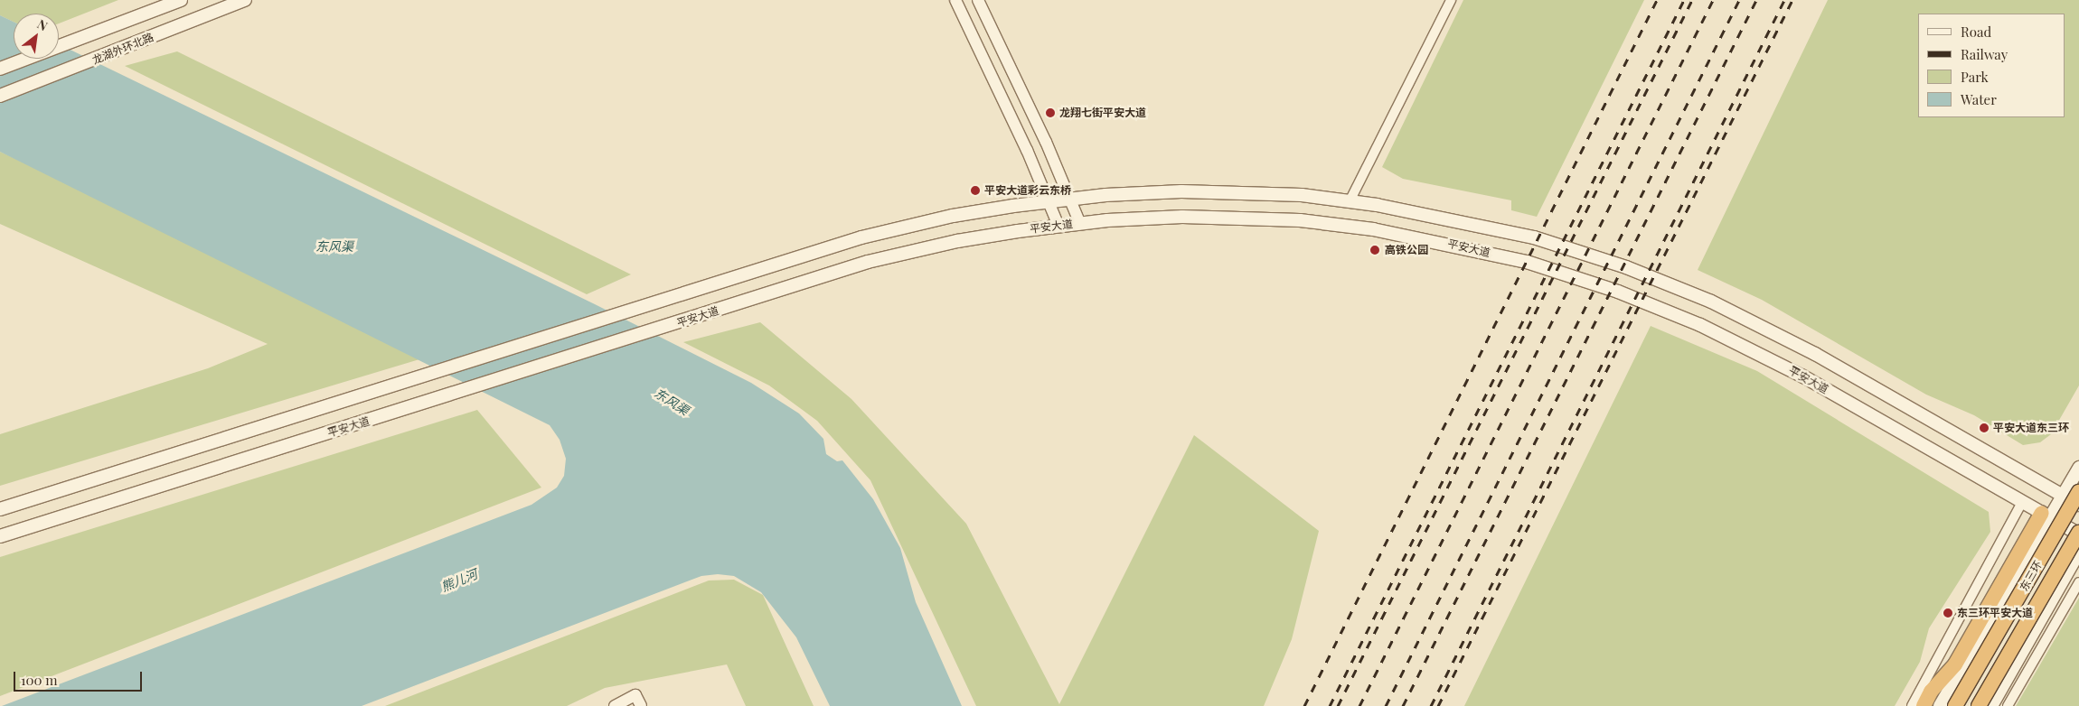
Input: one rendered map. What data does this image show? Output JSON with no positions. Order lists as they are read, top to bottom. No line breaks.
{"streets":{"highway":["东三环"],"main road":["龙湖外环北路","平安大道"]},"crossings":[["平安大道","东三环"]],"water":["东风渠","熊儿河"],"places":["龙翔七街平安大道","平安大道彩云东桥","高铁公园","平安大道东三环","东三环平安大道"],"legend":["Road","Railway","Park","Water"],"scale_bar":"100 m","north":"top right"}
